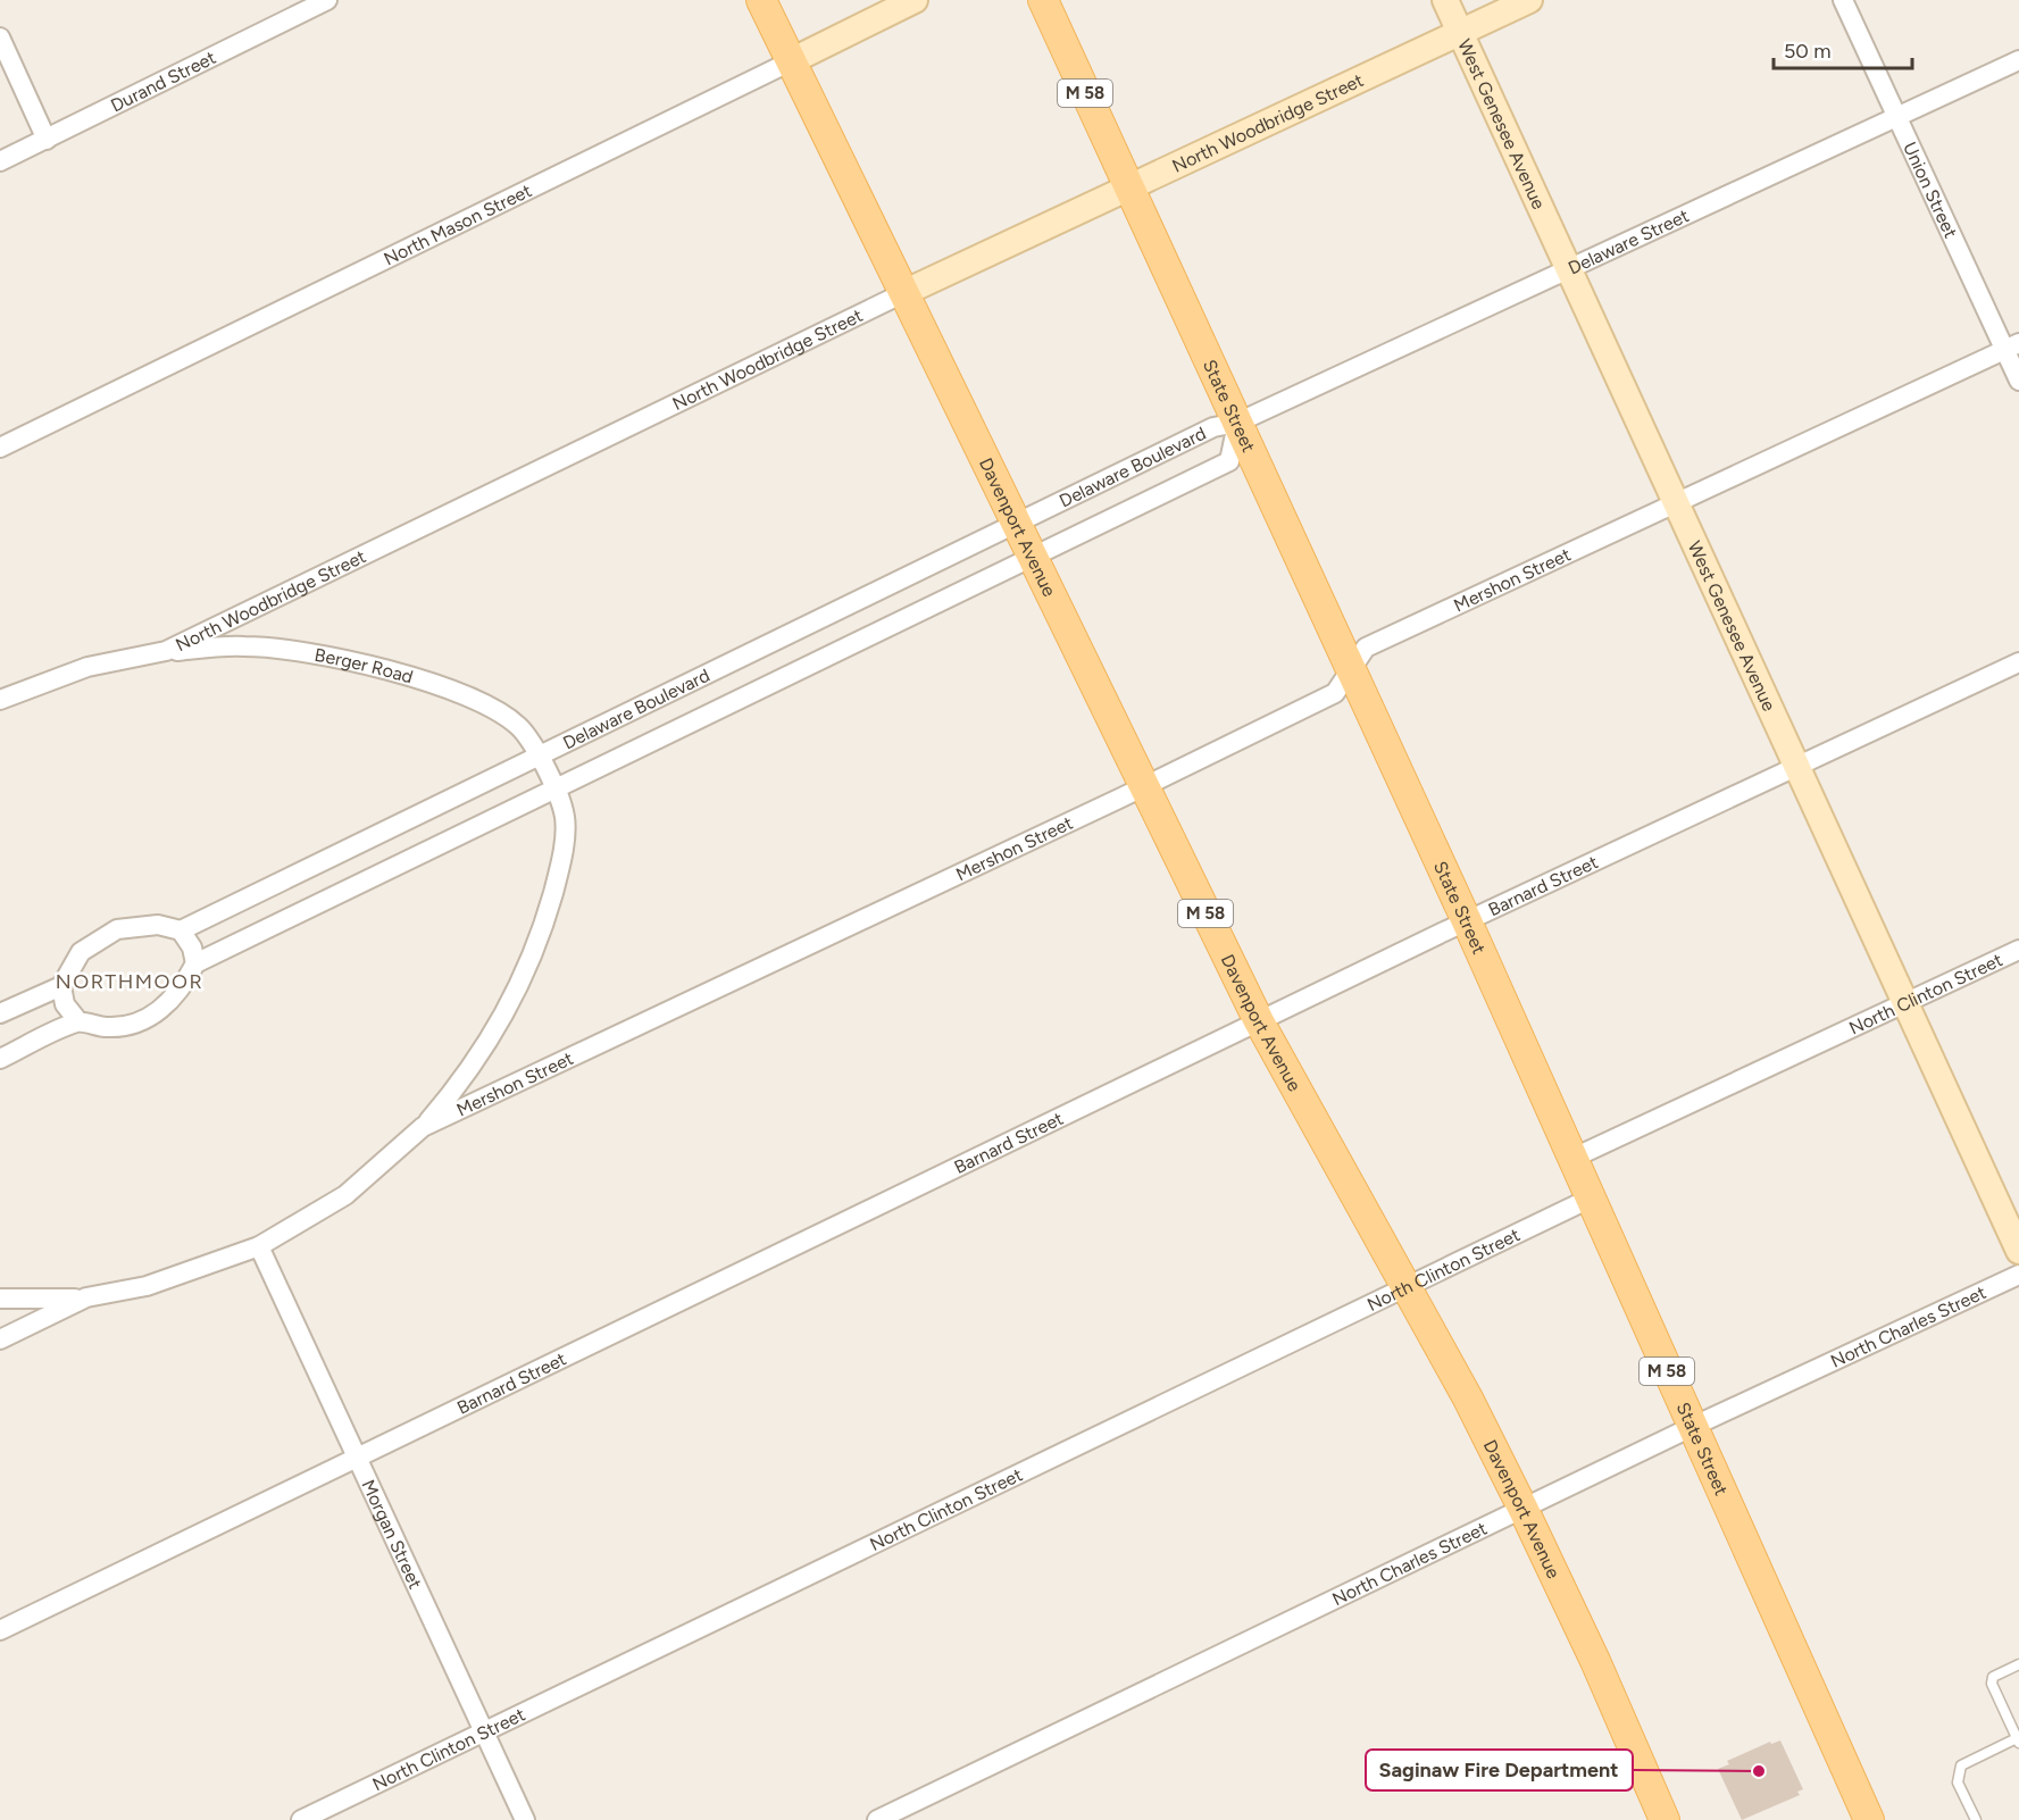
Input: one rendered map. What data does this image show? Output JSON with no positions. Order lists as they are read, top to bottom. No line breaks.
{"streets":{"main road":["M 58","State Street","Davenport Avenue"],"street":["Durand Street","North Woodbridge Street","West Genesee Avenue","Union Street","North Mason Street","Delaware Street","Delaware Boulevard","Mershon Street","Berger Road","Barnard Street","North Clinton Street","North Charles Street","Morgan Street"]},"crossings":[["North Woodbridge Street","West Genesee Avenue"],["North Woodbridge Street","State Street"],["North Woodbridge Street","Davenport Avenue"],["North Woodbridge Street","Berger Road"],["West Genesee Avenue","Delaware Street"],["West Genesee Avenue","Mershon Street"],["West Genesee Avenue","Barnard Street"],["West Genesee Avenue","North Clinton Street"],["Union Street","Delaware Street"],["Union Street","Mershon Street"],["North Mason Street","Davenport Avenue"],["Delaware Street","State Street"],["Delaware Street","Delaware Boulevard"],["State Street","Delaware Boulevard"],["State Street","Mershon Street"],["State Street","Barnard Street"],["State Street","North Clinton Street"],["State Street","North Charles Street"],["Delaware Boulevard","Davenport Avenue"],["Delaware Boulevard","Berger Road"],["Davenport Avenue","Mershon Street"],["Davenport Avenue","Barnard Street"],["Davenport Avenue","North Clinton Street"],["Davenport Avenue","North Charles Street"],["Mershon Street","Berger Road"],["Mershon Street","Morgan Street"],["Barnard Street","Morgan Street"],["North Clinton Street","Morgan Street"]],"districts":["NORTHMOOR"],"places":["Saginaw Fire Department"],"scale_bar":"50 m"}
